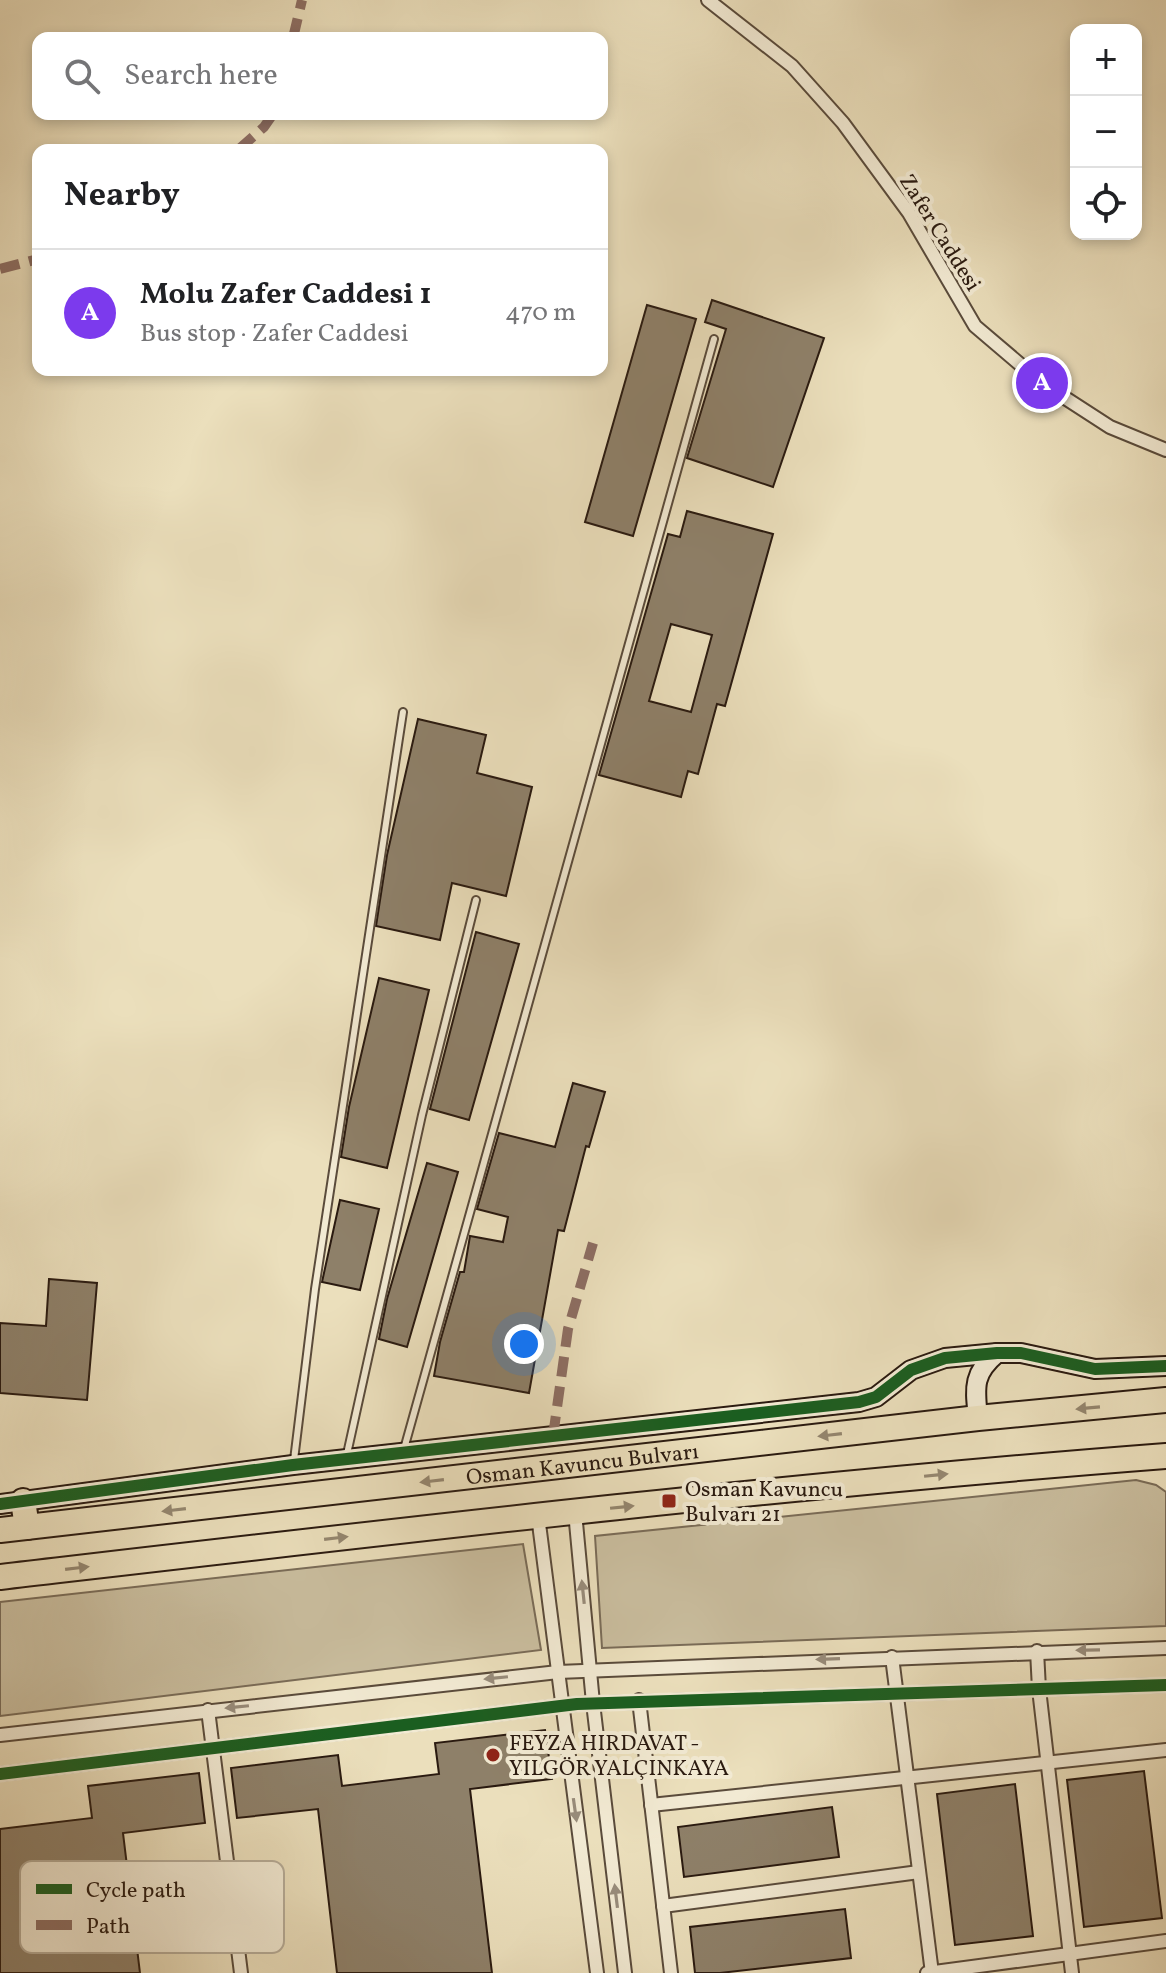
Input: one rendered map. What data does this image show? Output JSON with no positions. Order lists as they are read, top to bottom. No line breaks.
{"streets":{"highway":["Osman Kavuncu Bulvarı"],"street":["Zafer Caddesi"]},"places":{"transit":["Osman Kavuncu Bulvarı 21"],"other":["FEYZA HIRDAVAT - YILGÖR YALÇINKAYA"]},"legend":["Cycle path","Path"],"page":{"map_buttons":["+","−"],"search":"Search here","heading":"Nearby","list":[{"mark":"A","name":"Molu Zafer Caddesi 1","note":"Bus stop · Zafer Caddesi","value":"470 m"}],"pins":"A"}}
